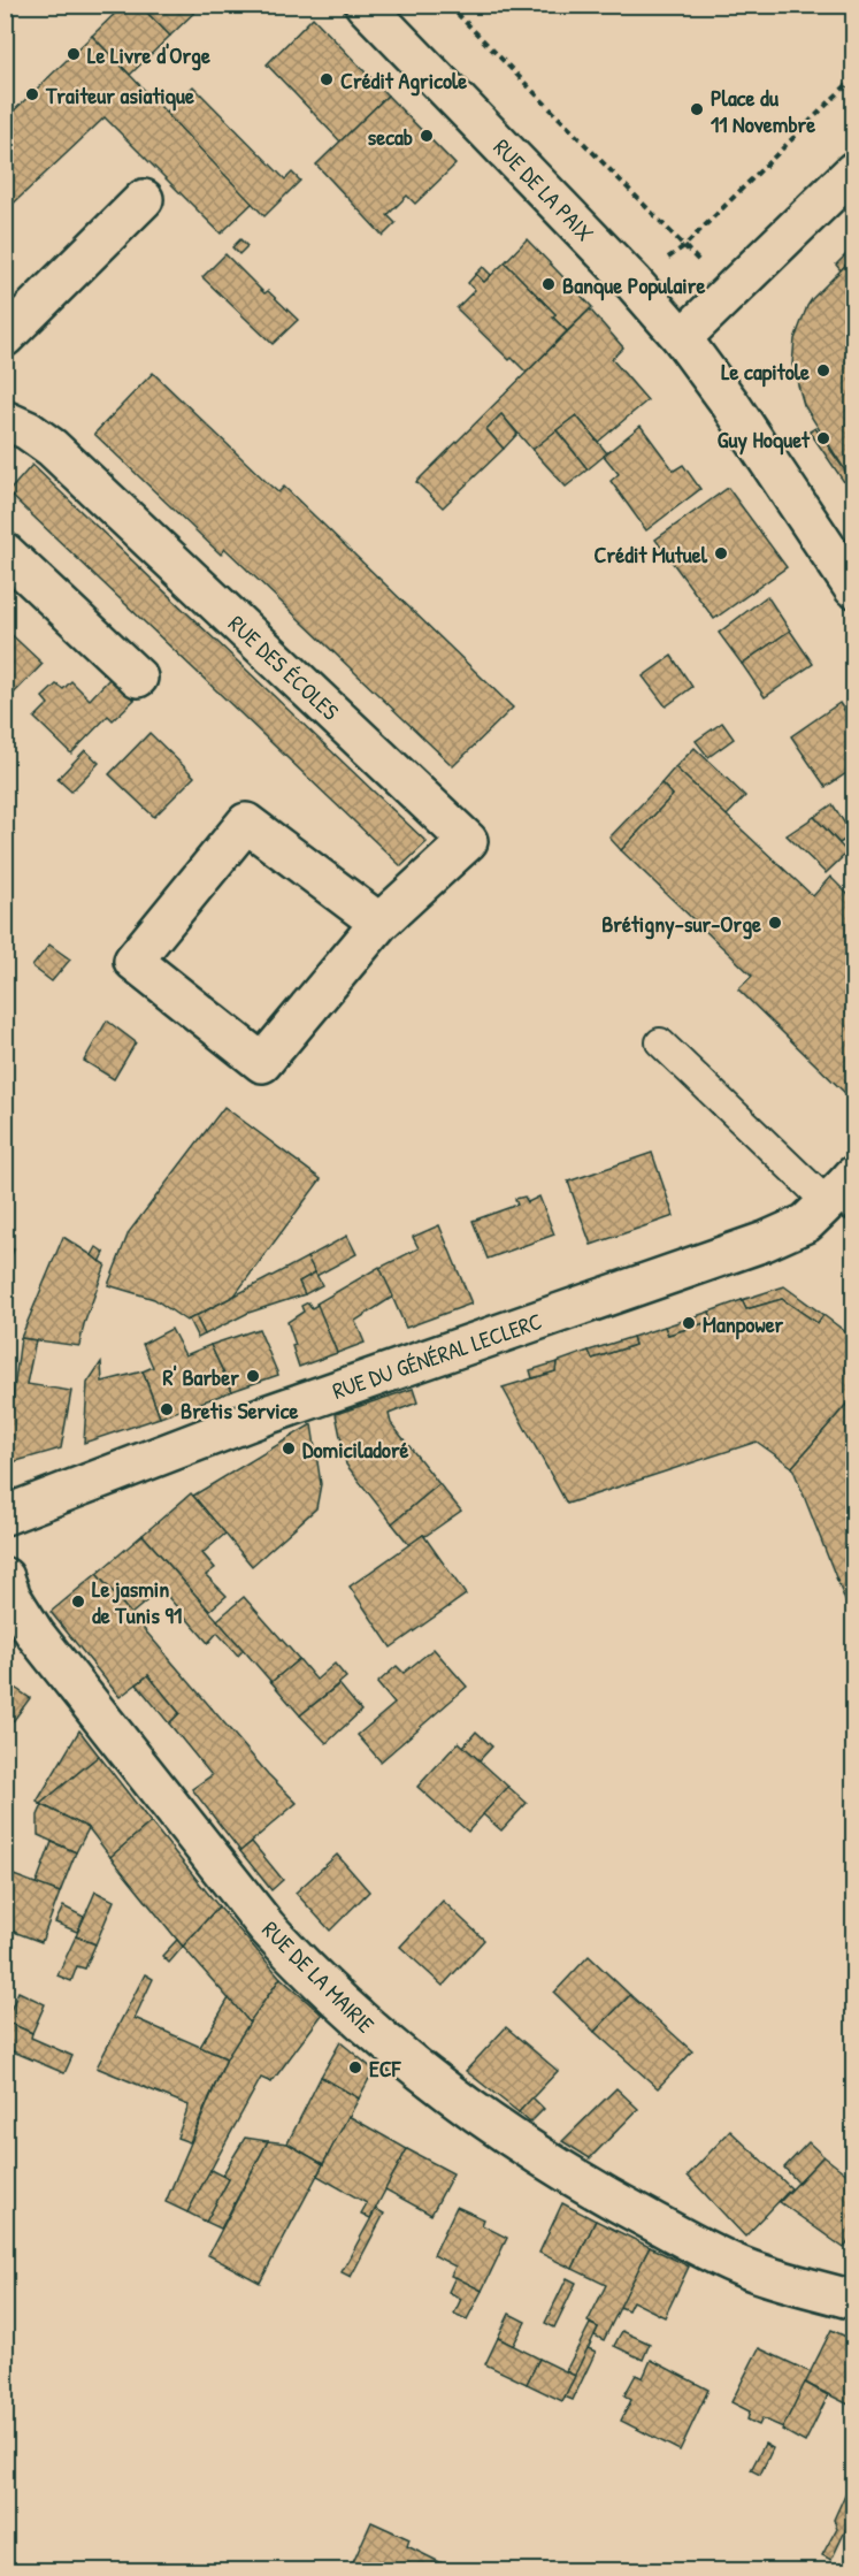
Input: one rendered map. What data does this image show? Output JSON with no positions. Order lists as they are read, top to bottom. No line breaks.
{"streets":{"street":["RUE DE LA PAIX","RUE DES ÉCOLES","RUE DU GÉNÉRAL LECLERC","RUE DE LA MAIRIE"]},"places":["Le Livre d'Orge","Crédit Agricole","Traiteur asiatique","Place du 11 Novembre","secab","Banque Populaire","Le capitole","Guy Hoquet","Crédit Mutuel","Brétigny-sur-Orge","Manpower","R' Barber","Bretis Service","Domiciladoré","Le jasmin de Tunis 91","ECF"]}
